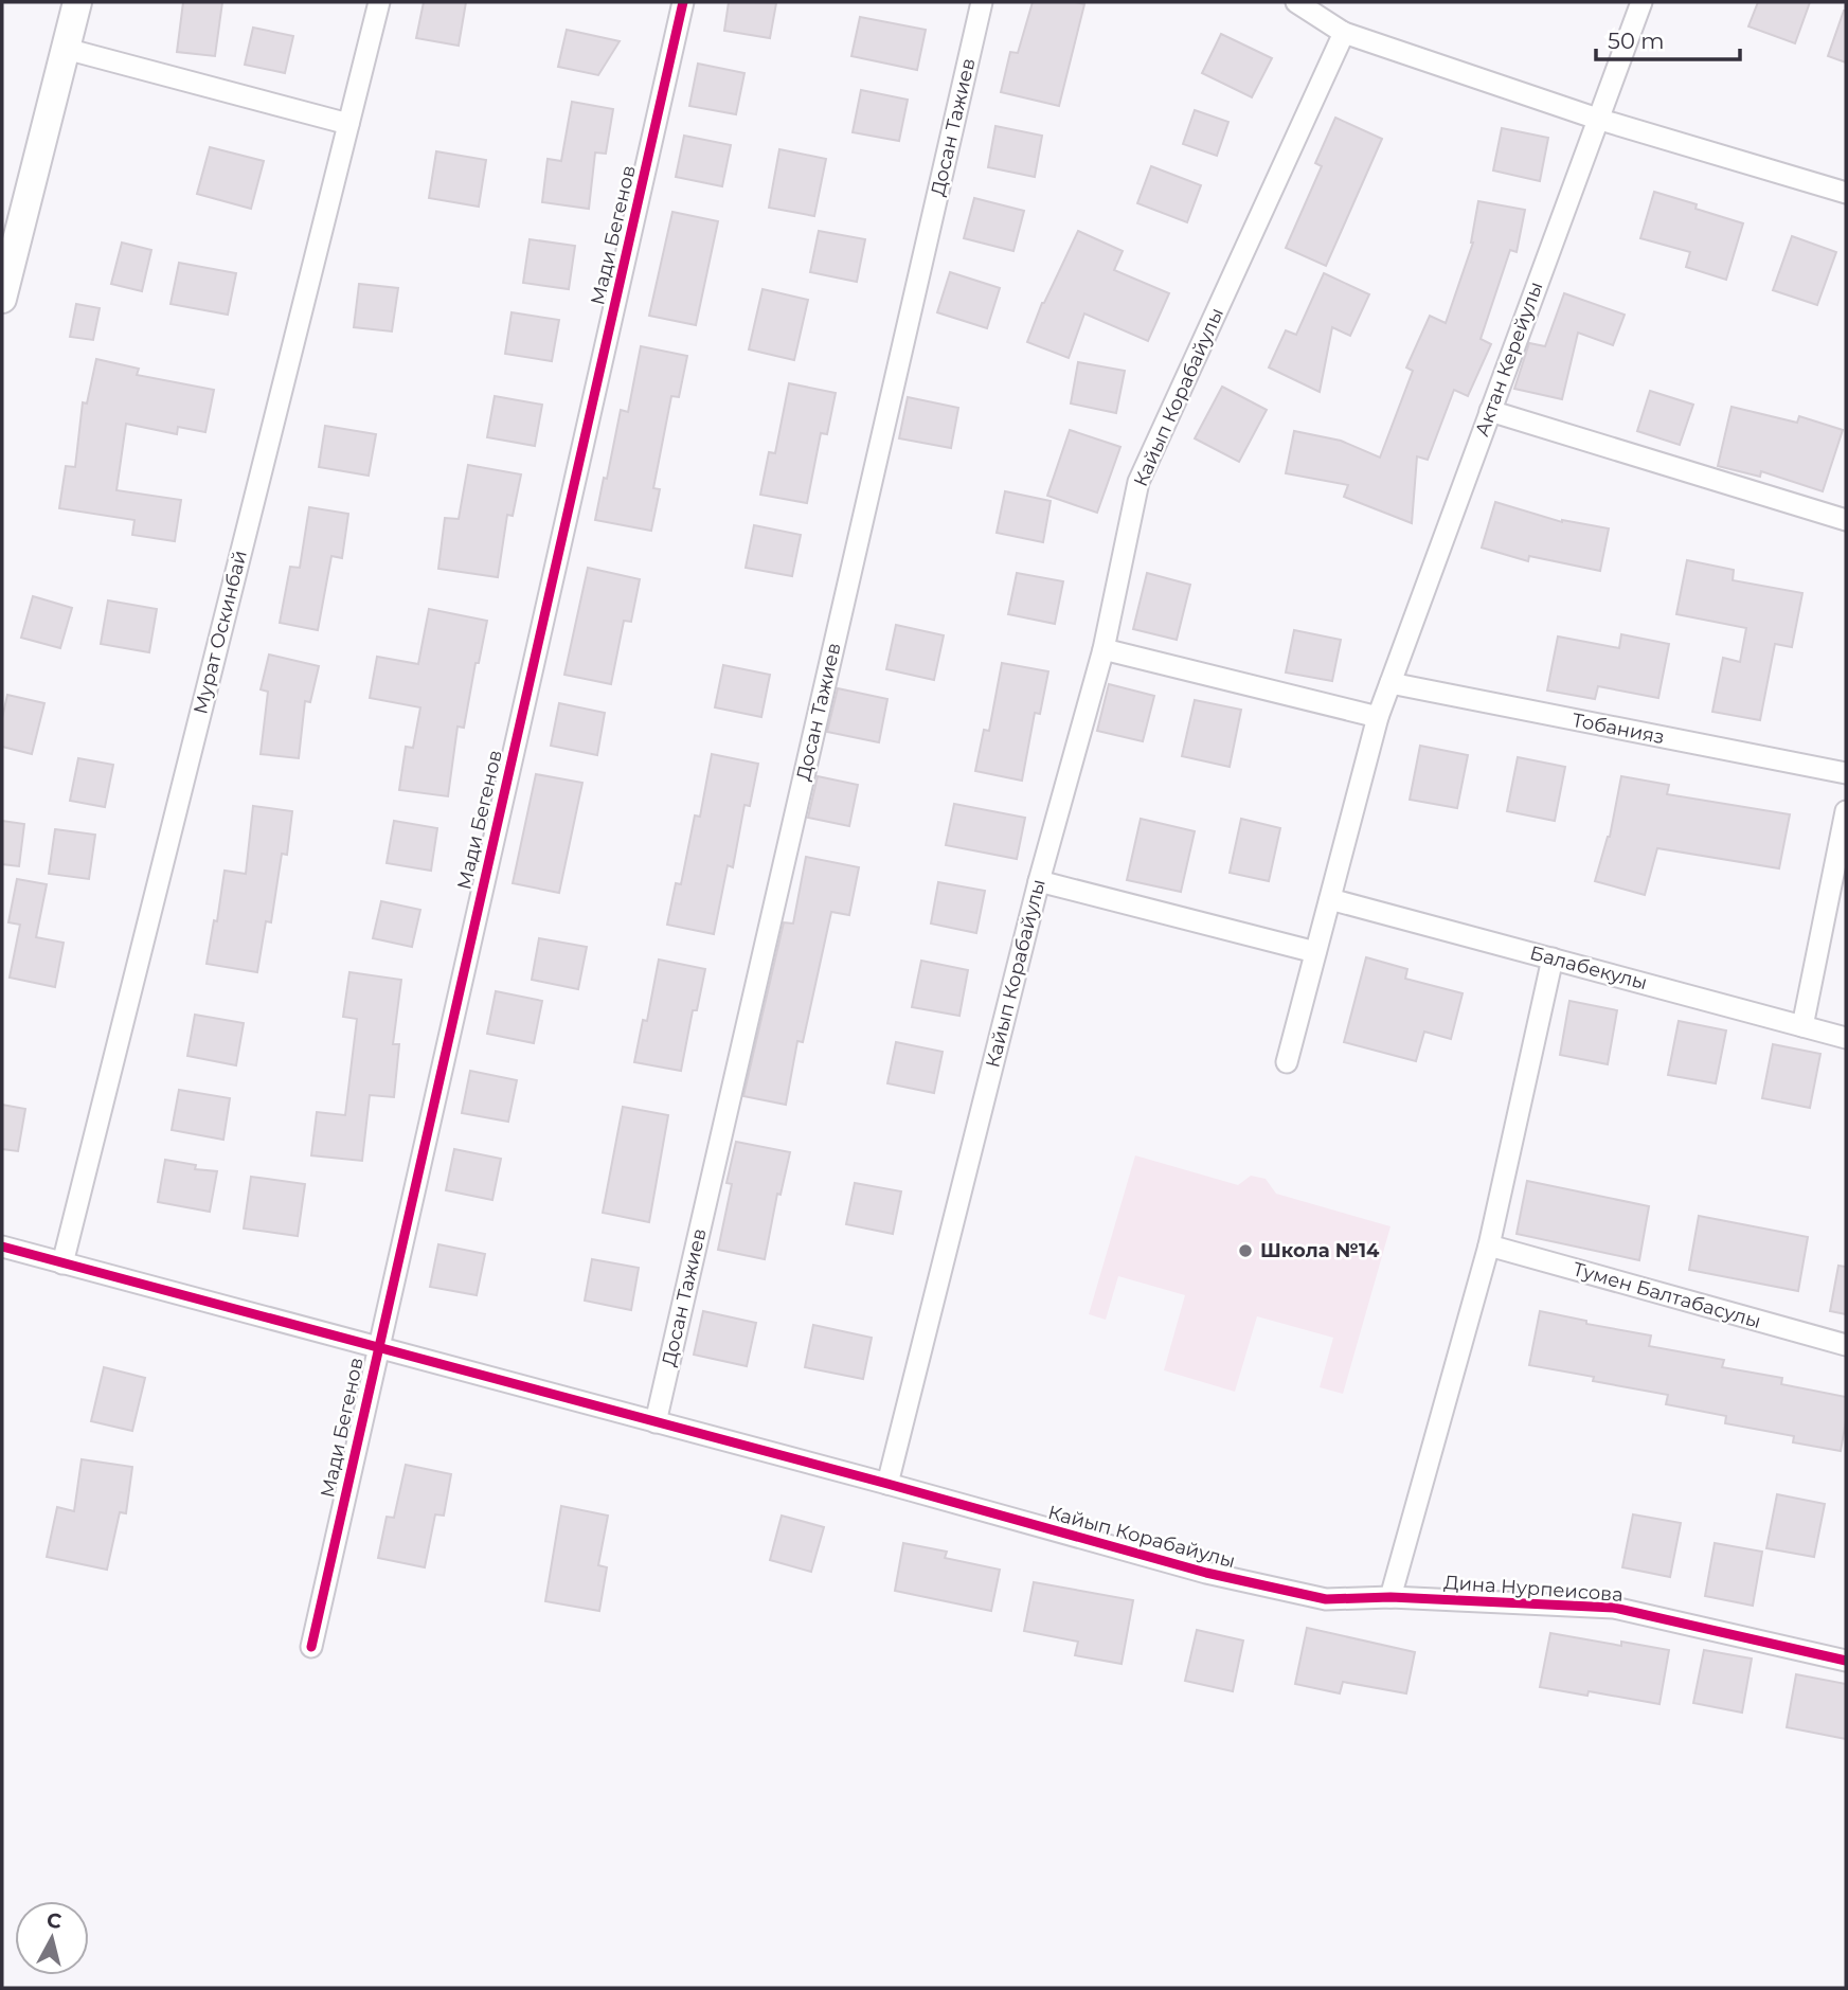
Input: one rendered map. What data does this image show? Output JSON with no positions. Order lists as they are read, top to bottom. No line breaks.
{"streets":{"street":["Досан Тажиев","Мади Бегенов","Актан Керейулы","Кайып Корабайулы","Мурат Оскинбай","Тобанияз","Балабекулы","Тумен Балтабасулы","Дина Нурпеисова"]},"crossings":[["Актан Керейулы","Тобанияз"],["Актан Керейулы","Балабекулы"],["Кайып Корабайулы","Дина Нурпеисова"]],"places":["Школа №14"],"scale_bar":"50 m","north":"top"}
